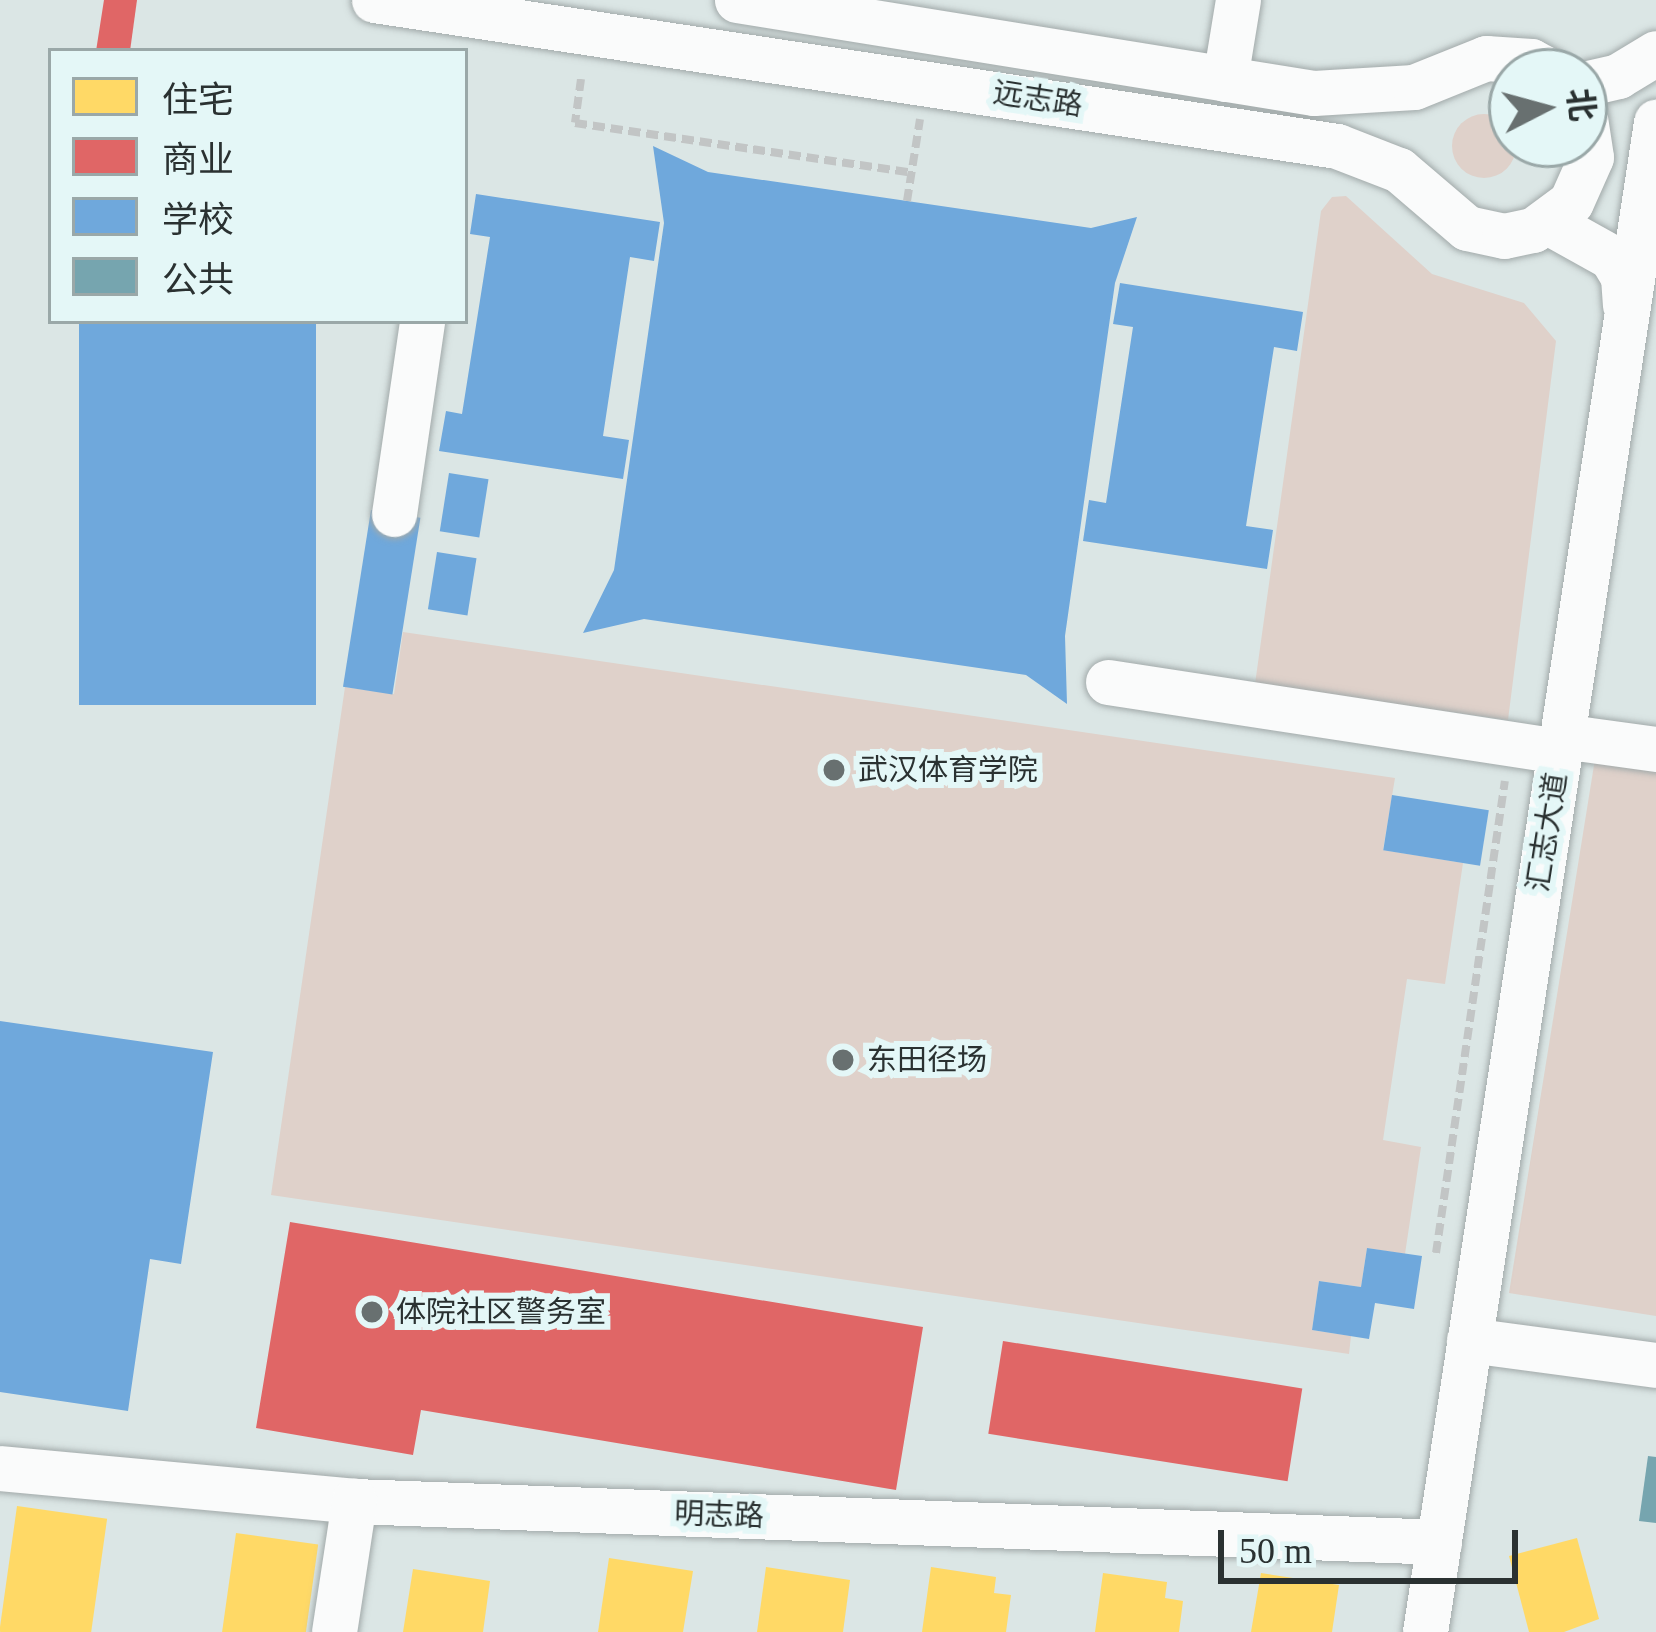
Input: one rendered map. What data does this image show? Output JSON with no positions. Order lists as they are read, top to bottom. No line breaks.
{"streets":{"street":["远志路","汇志大道","明志路"]},"crossings":[["汇志大道","明志路"]],"places":["武汉体育学院","东田径场","体院社区警务室"],"legend":["住宅","商业","学校","公共"],"scale_bar":"50 m","north":"right"}
